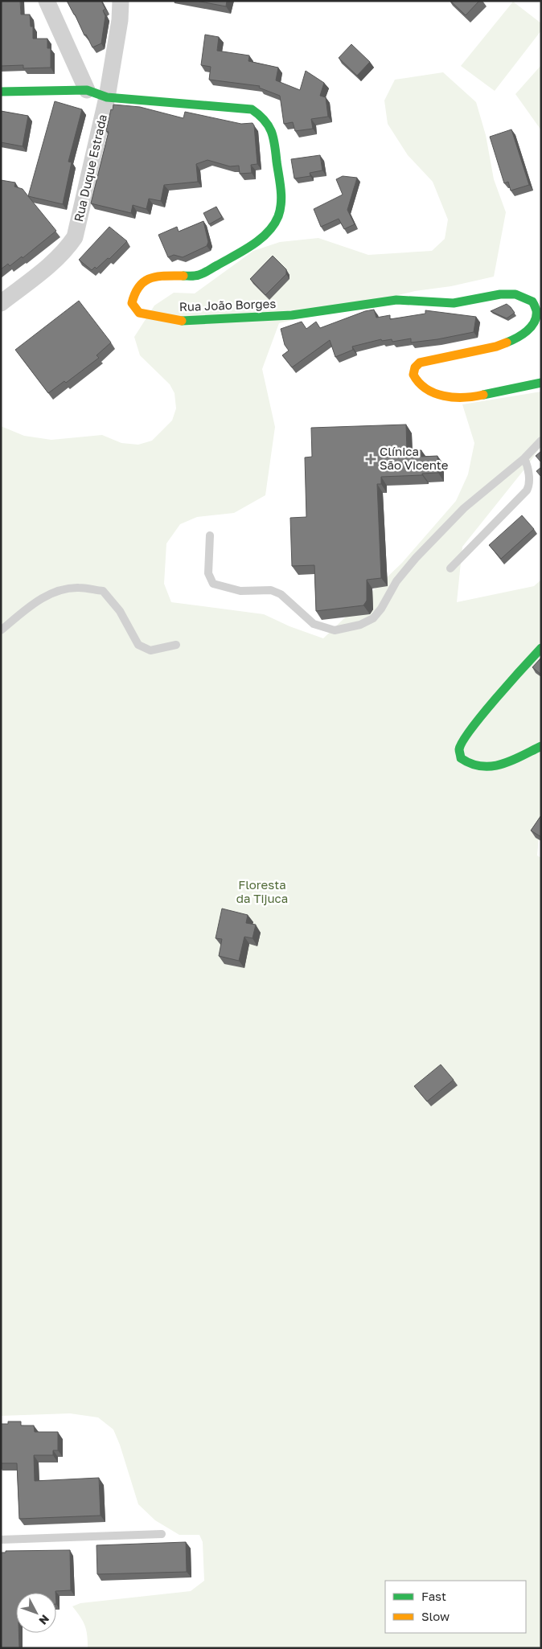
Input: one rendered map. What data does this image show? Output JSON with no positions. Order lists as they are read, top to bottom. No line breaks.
{"streets":{"street":["Rua Duque Estrada","Rua João Borges"]},"crossings":[["Rua Duque Estrada","Rua João Borges"]],"parks":["Floresta da Tijuca"],"places":{"health":["Clínica São Vicente"]},"legend":["Fast","Slow"],"north":"bottom right"}
